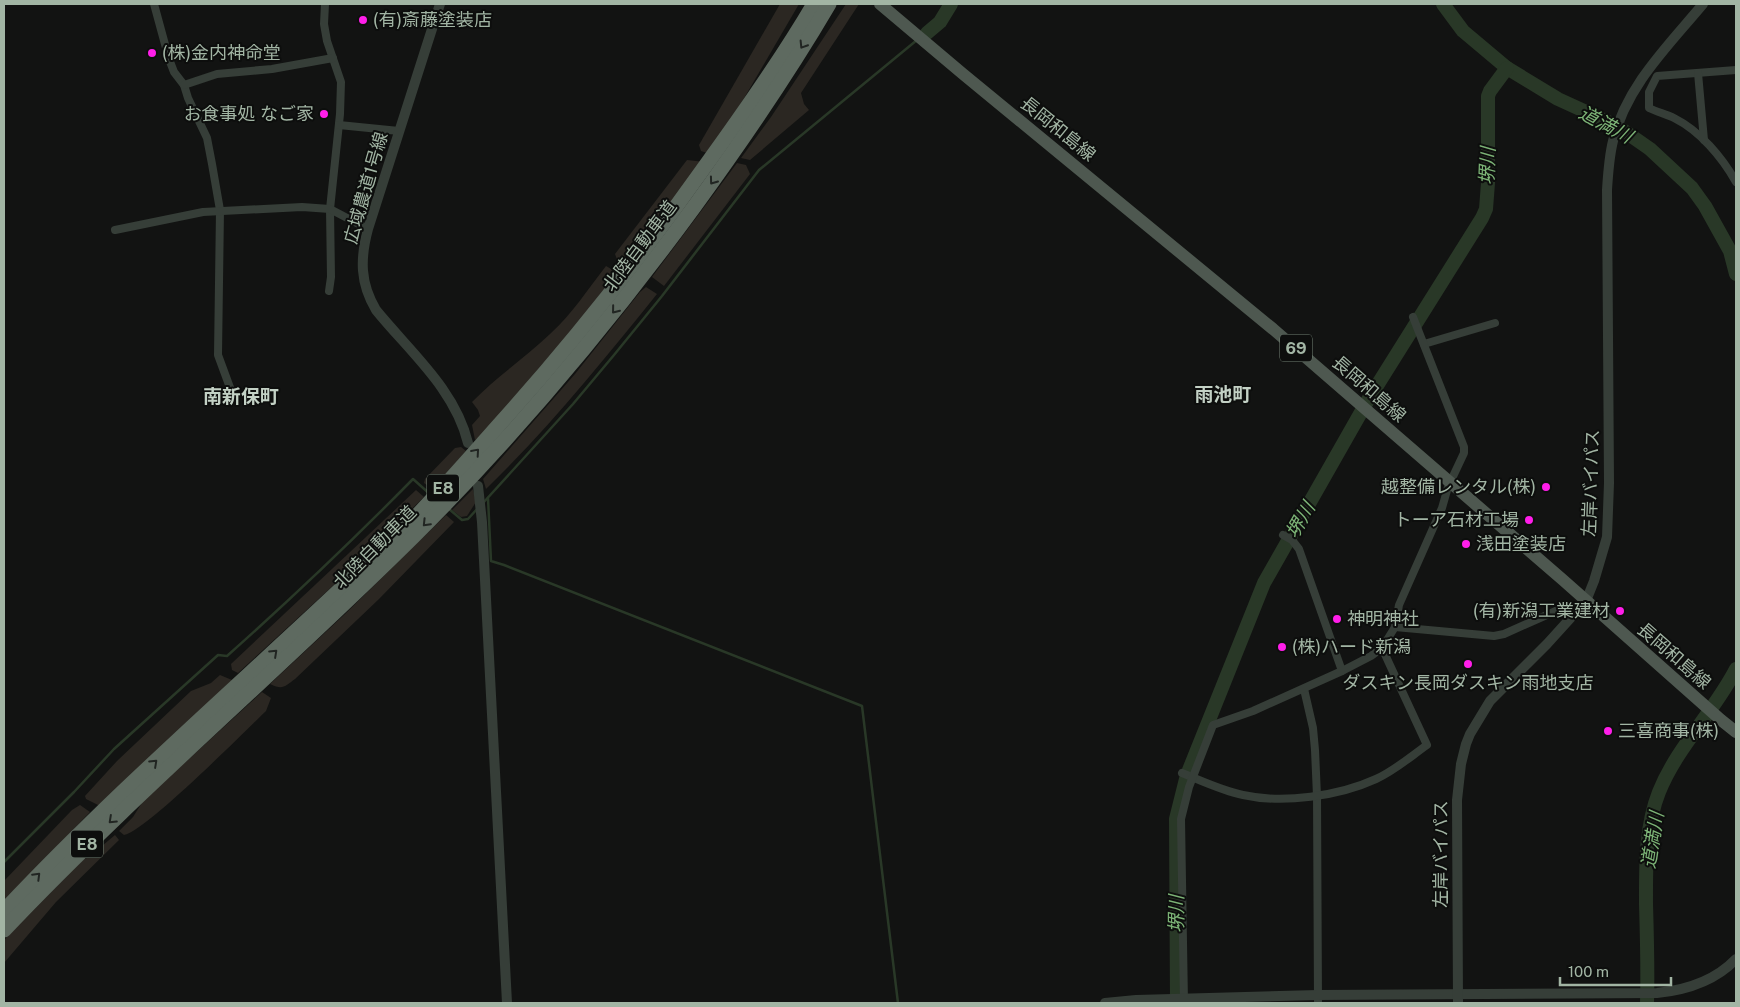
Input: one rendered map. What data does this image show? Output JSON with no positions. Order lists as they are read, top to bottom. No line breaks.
{"streets":{"highway":["北陸自動車道","E8"],"main road":["長岡和島線","69"],"street":["広域農道1号線","左岸バイパス"]},"crossings":[["長岡和島線","左岸バイパス"]],"districts":["雨池町","南新保町"],"water":["道満川","堺川"],"places":["(有)斎藤塗装店","(株)金内神命堂","お食事処 なご家","越整備レンタル(株)","トーア石材工場","浅田塗装店","(有)新潟工業建材","神明神社","(株)ハード新潟","ダスキン長岡ダスキン雨地支店","三喜商事(株)"],"scale_bar":"100 m"}
